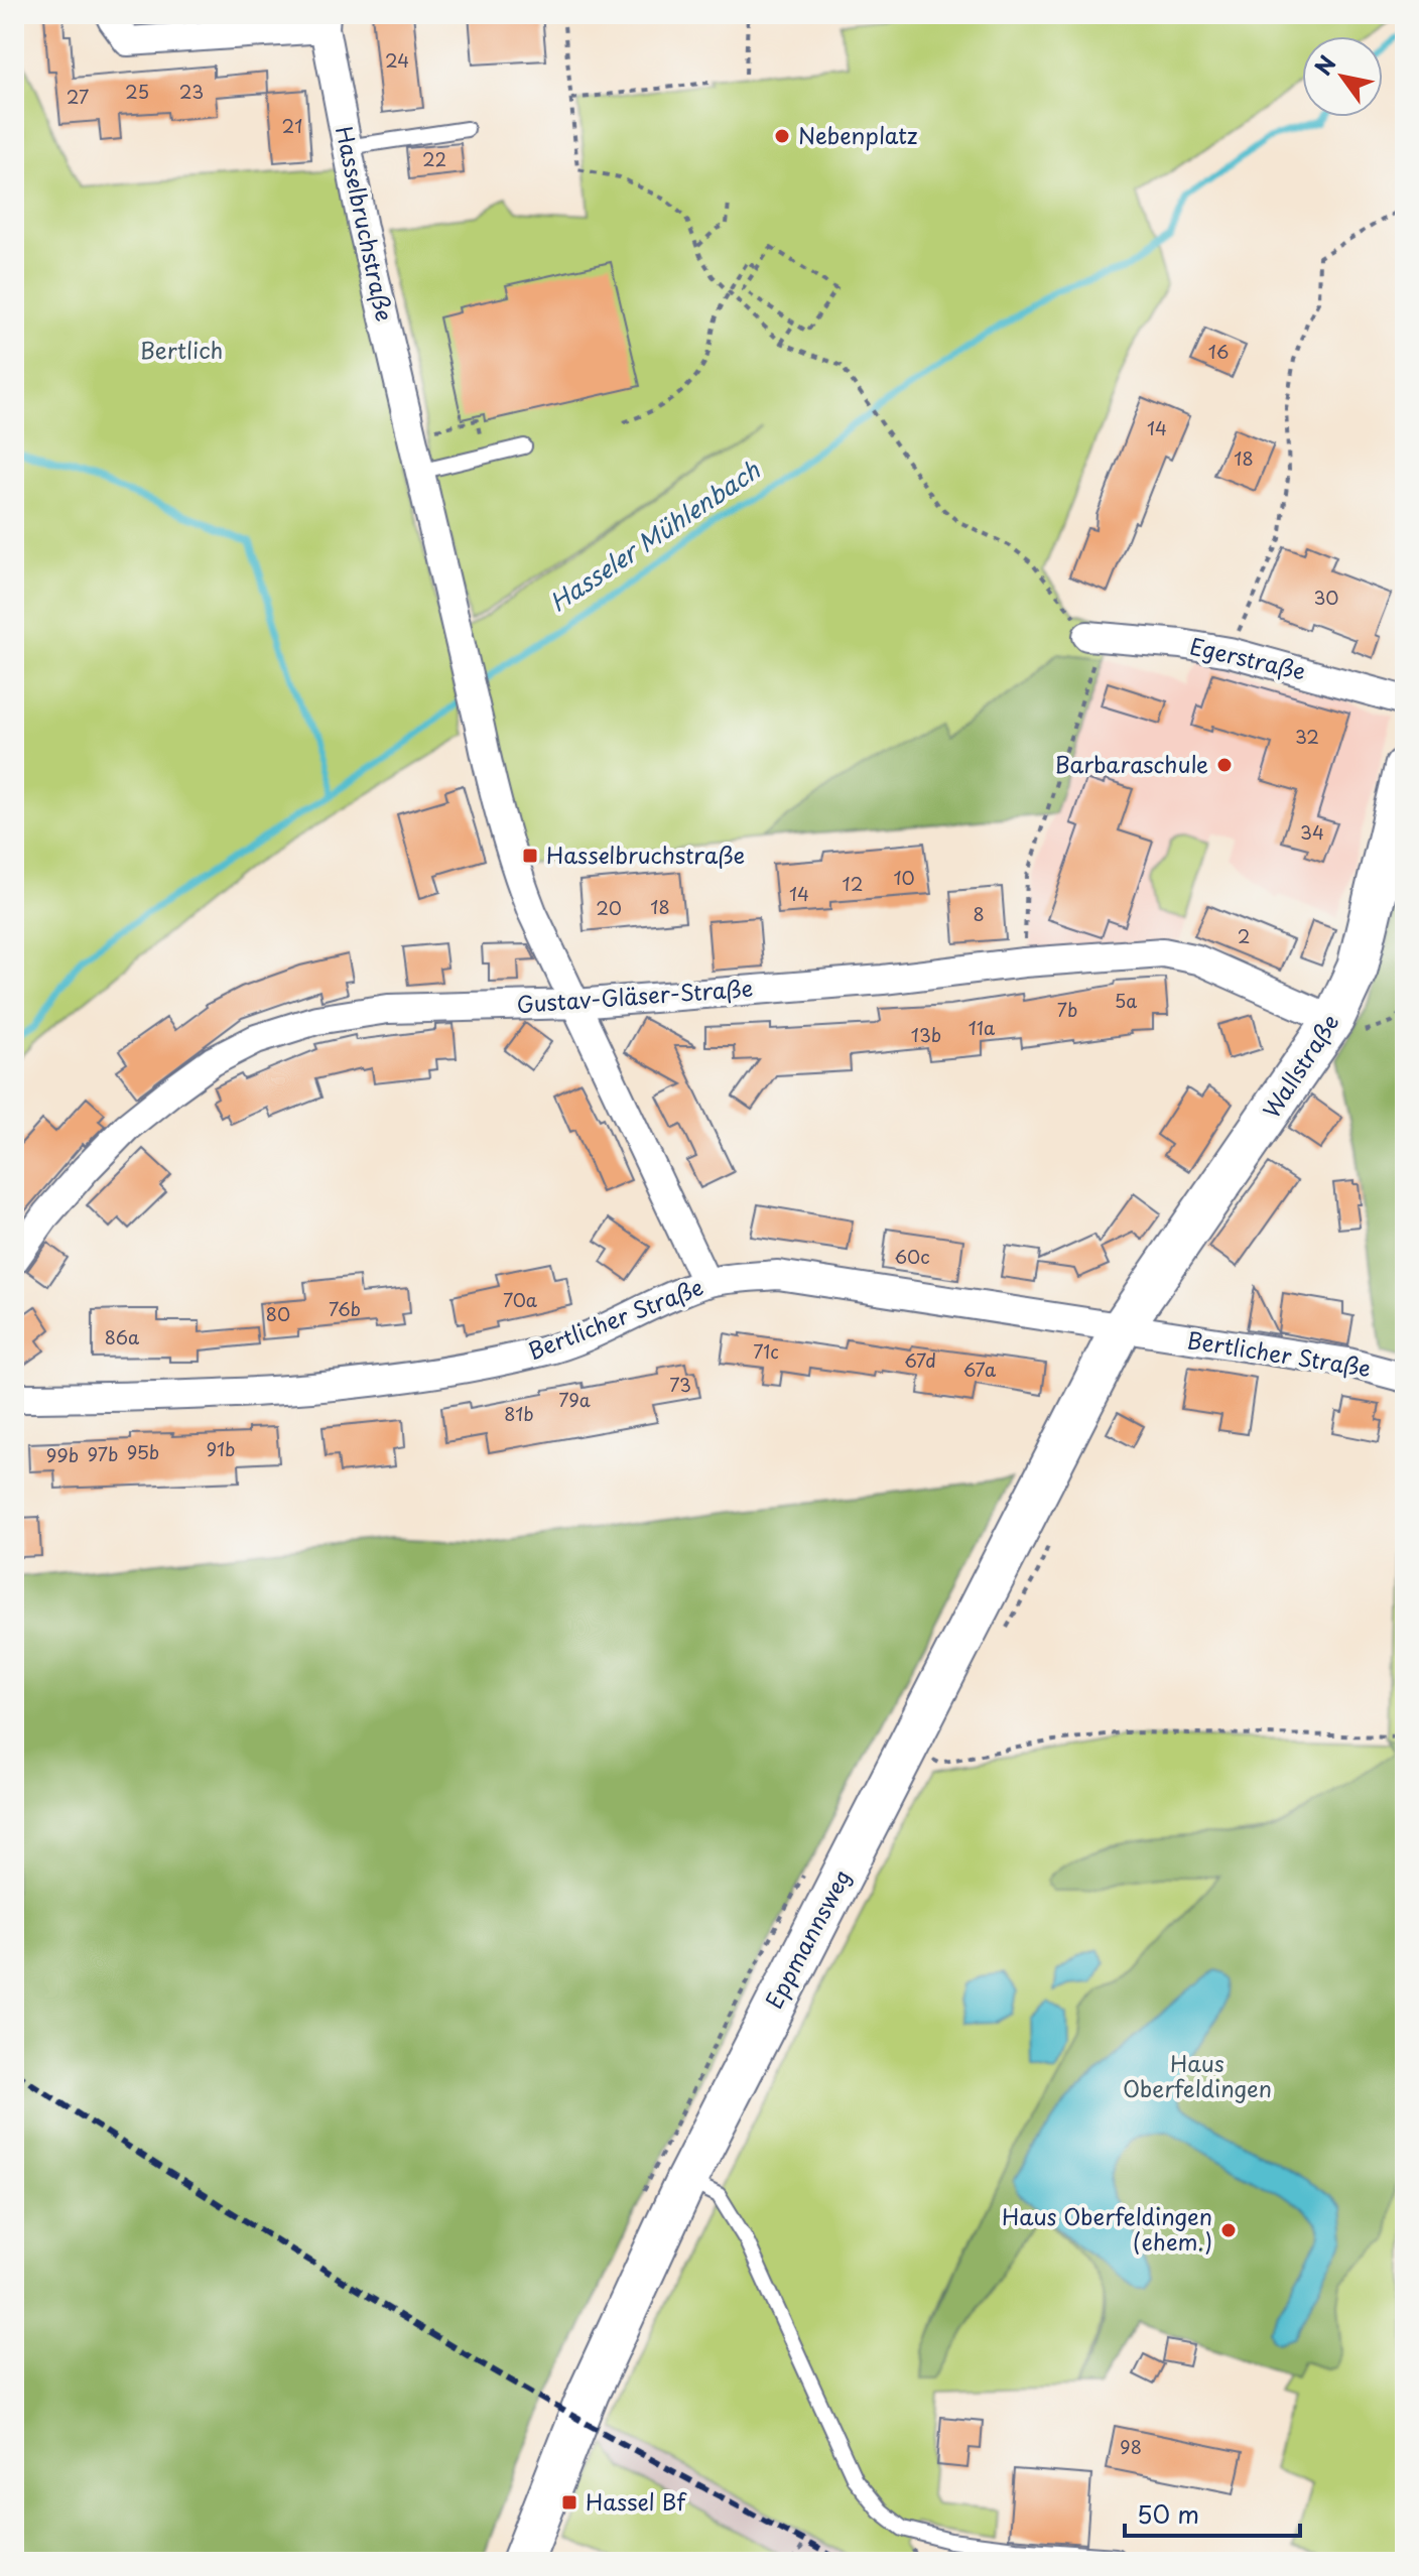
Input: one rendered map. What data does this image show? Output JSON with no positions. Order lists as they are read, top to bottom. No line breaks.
{"streets":{"street":["Hasselbruchstraße","Egerstraße","Gustav-Gläser-Straße","Wallstraße","Bertlicher Straße","Eppmannsweg"]},"crossings":[["Hasselbruchstraße","Gustav-Gläser-Straße"],["Hasselbruchstraße","Bertlicher Straße"],["Gustav-Gläser-Straße","Wallstraße"],["Wallstraße","Bertlicher Straße"],["Wallstraße","Eppmannsweg"],["Bertlicher Straße","Eppmannsweg"]],"water":["Hasseler Mühlenbach"],"parks":["Bertlich","Haus Oberfeldingen"],"places":{"other":["Nebenplatz","Barbaraschule","Haus Oberfeldingen (ehem.)"],"transit":["Hasselbruchstraße","Hassel Bf"]},"house_numbers":["24","25","23","27","21","22","16","14","18","30","32","34","10","12","14","18","20","8","2","5a","7b","11a","13b","60c","70a","76b","80","86a","71c","67d","67a","73","79a","81b","91b","95b","97b","99b","98"],"scale_bar":"50 m","north":"top left"}
